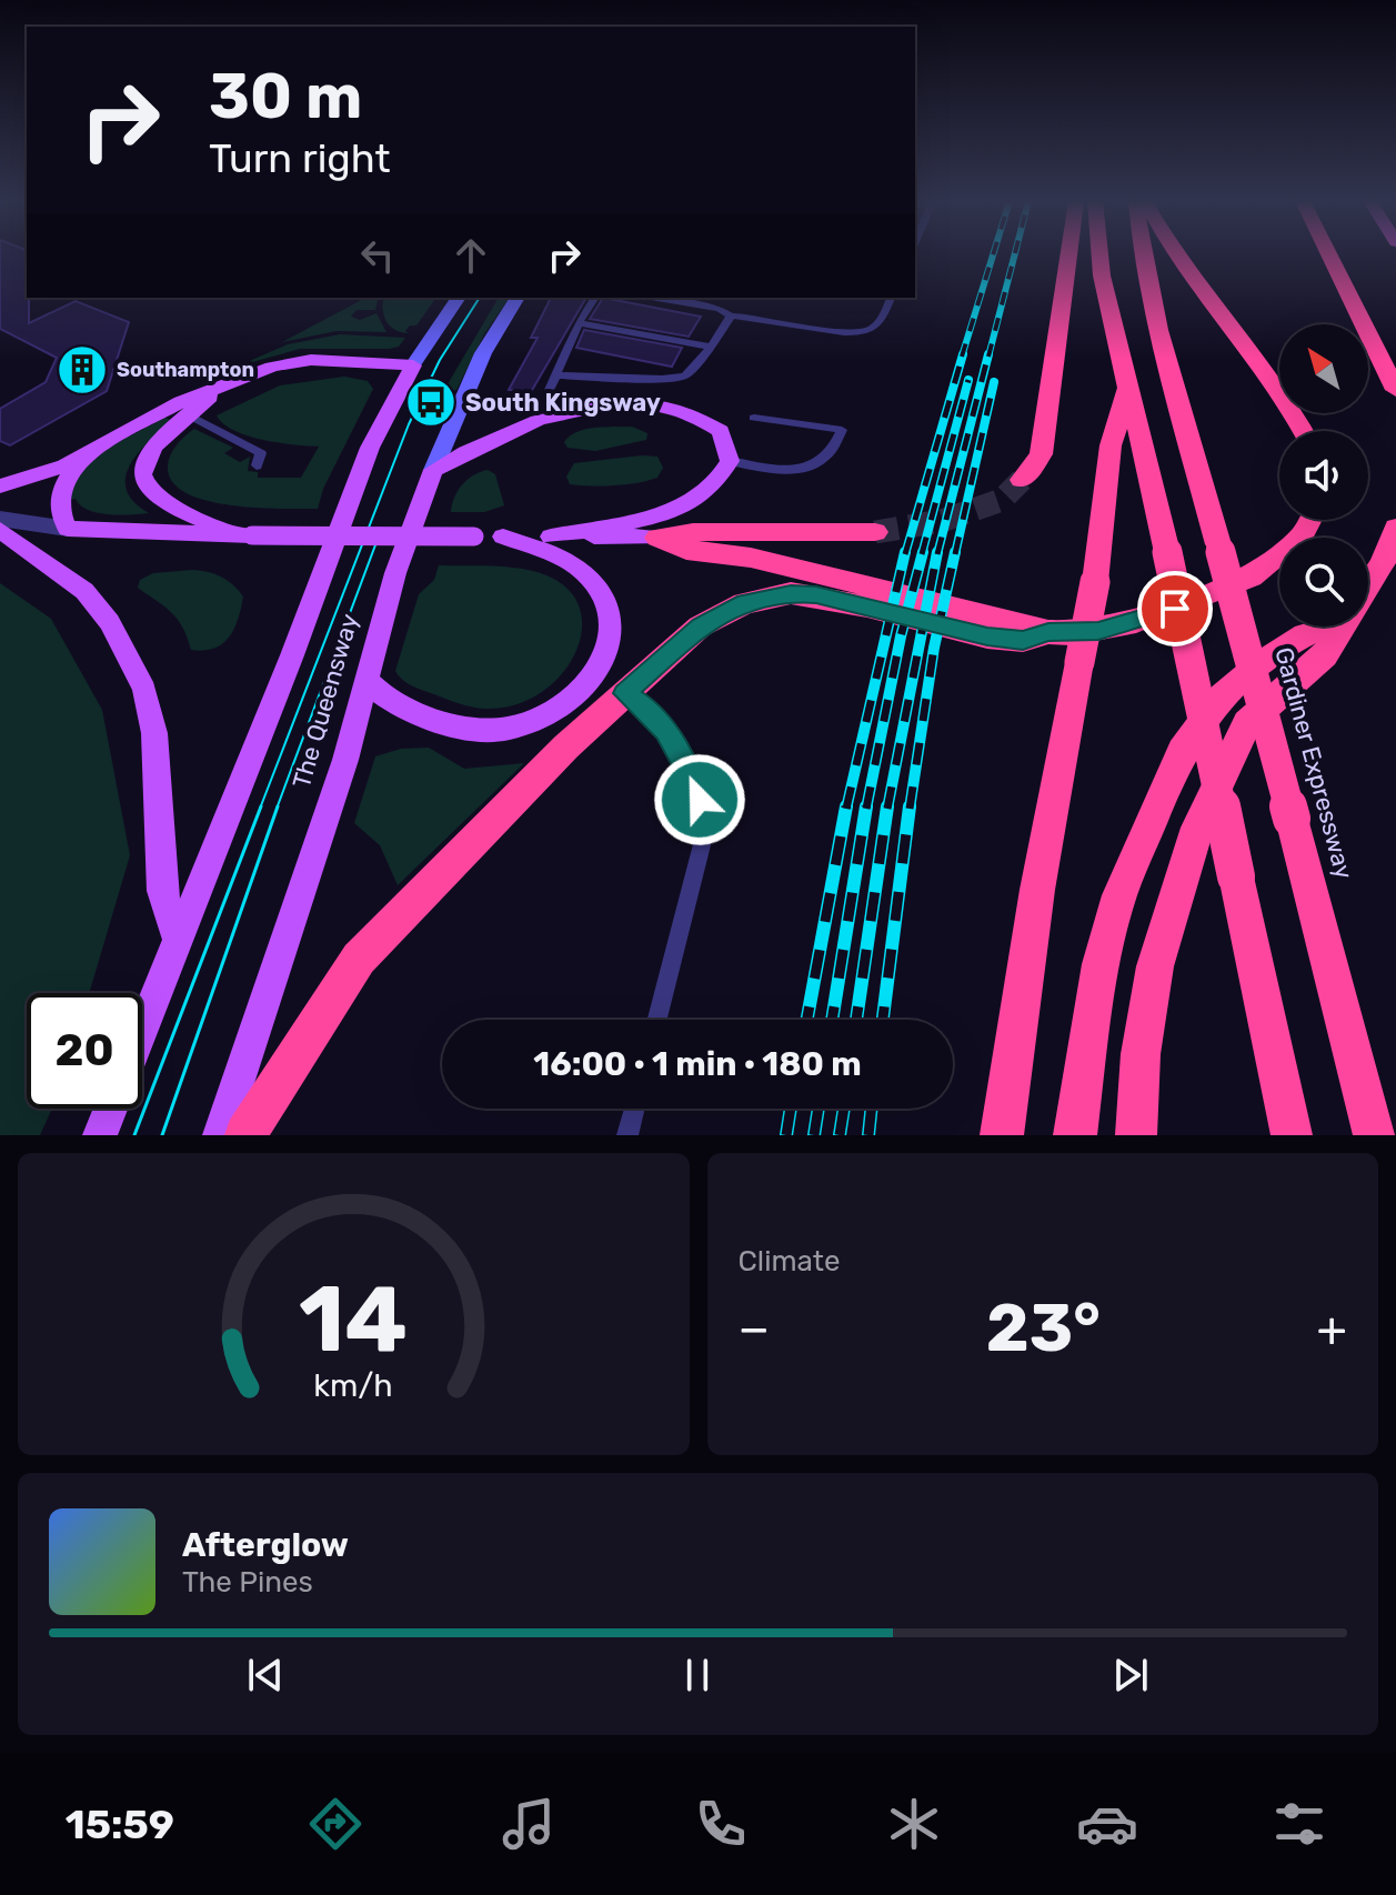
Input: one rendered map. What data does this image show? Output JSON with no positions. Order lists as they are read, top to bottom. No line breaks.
{"streets":{"highway":["Gardiner Expressway"],"main road":["The Queensway"]},"places":{"building":["Southampton"],"bus stop":["South Kingsway"]},"north":"top left","page":{"turn":["30 m","Turn right"],"limit":"20","trip":"16:00 · 1 min · 180 m","tile":"Climate","heat":["−","23°","+"],"song":["Afterglow","The Pines"],"tabs":"15:59","gauge":["14","km/h"]}}
